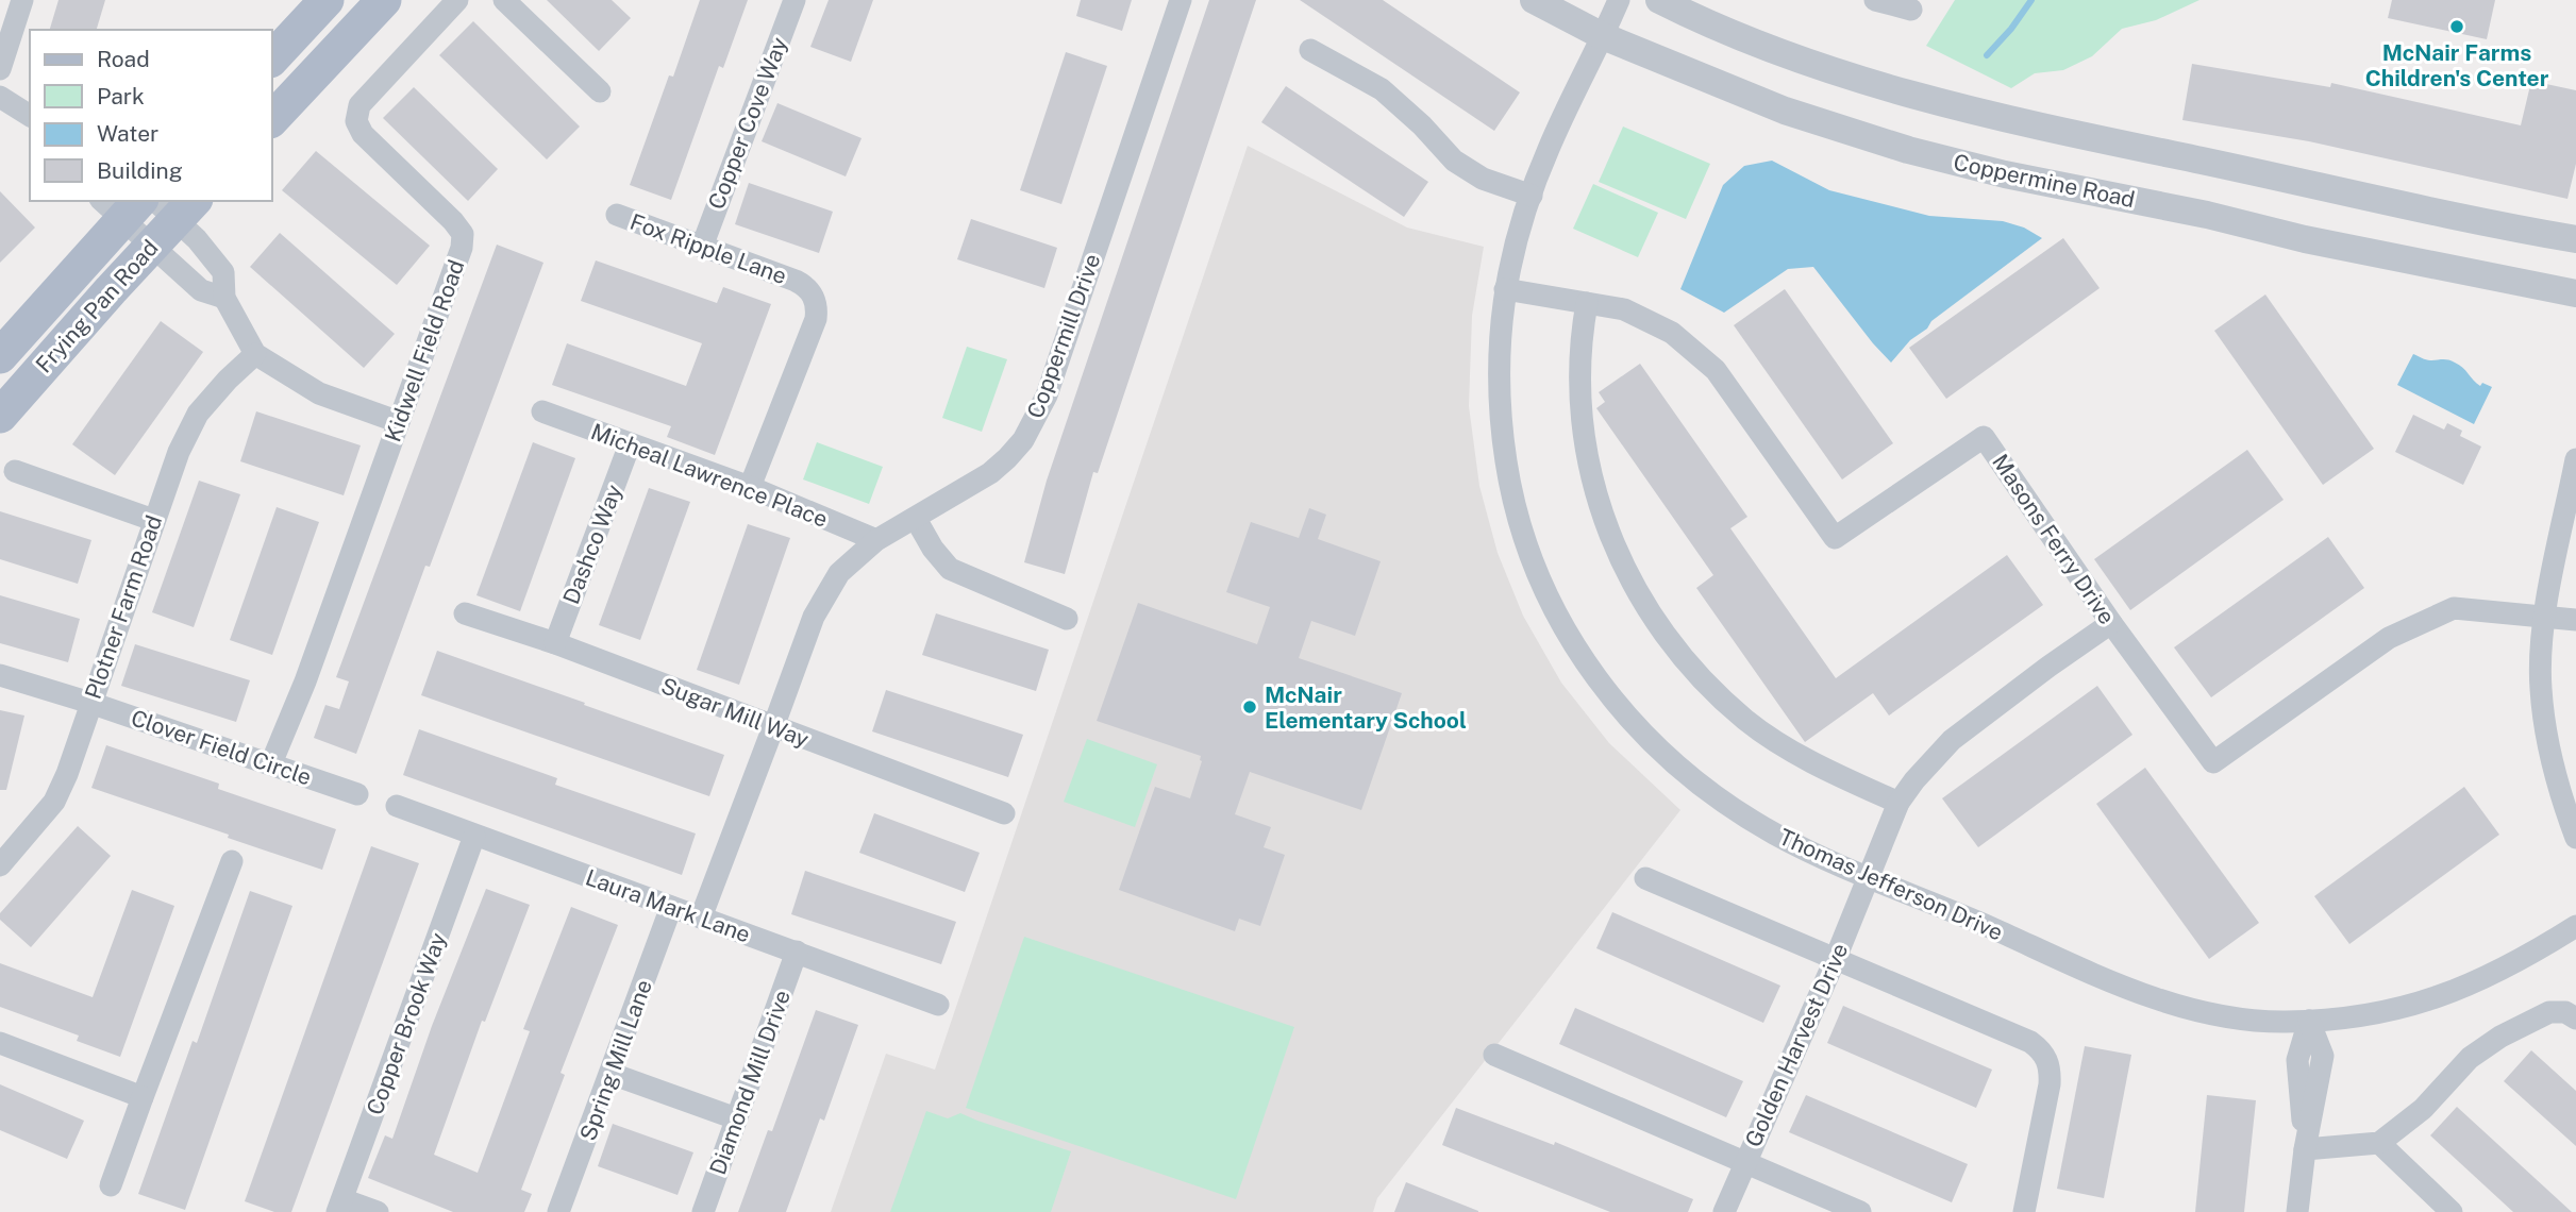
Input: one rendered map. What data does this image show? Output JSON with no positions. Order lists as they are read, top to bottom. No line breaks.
{"streets":{"main road":["Frying Pan Road"],"street":["Copper Cove Way","Coppermine Road","Fox Ripple Lane","Coppermill Drive","Kidwell Field Road","Micheal Lawrence Place","Masons Ferry Drive","Dashco Way","Plotner Farm Road","Sugar Mill Way","Clover Field Circle","Thomas Jefferson Drive","Laura Mark Lane","Copper Brook Way","Golden Harvest Drive","Spring Mill Lane","Diamond Mill Drive"]},"crossings":[["Copper Cove Way","Fox Ripple Lane"],["Coppermine Road","Thomas Jefferson Drive"],["Fox Ripple Lane","Micheal Lawrence Place"],["Coppermill Drive","Micheal Lawrence Place"],["Coppermill Drive","Sugar Mill Way"],["Coppermill Drive","Laura Mark Lane"],["Kidwell Field Road","Clover Field Circle"],["Micheal Lawrence Place","Dashco Way"],["Masons Ferry Drive","Thomas Jefferson Drive"],["Masons Ferry Drive","Golden Harvest Drive"],["Dashco Way","Sugar Mill Way"],["Plotner Farm Road","Clover Field Circle"],["Thomas Jefferson Drive","Golden Harvest Drive"],["Laura Mark Lane","Copper Brook Way"],["Laura Mark Lane","Spring Mill Lane"],["Laura Mark Lane","Diamond Mill Drive"]],"places":["McNair Farms Children's Center","McNair Elementary School"],"legend":["Road","Park","Water","Building"]}
